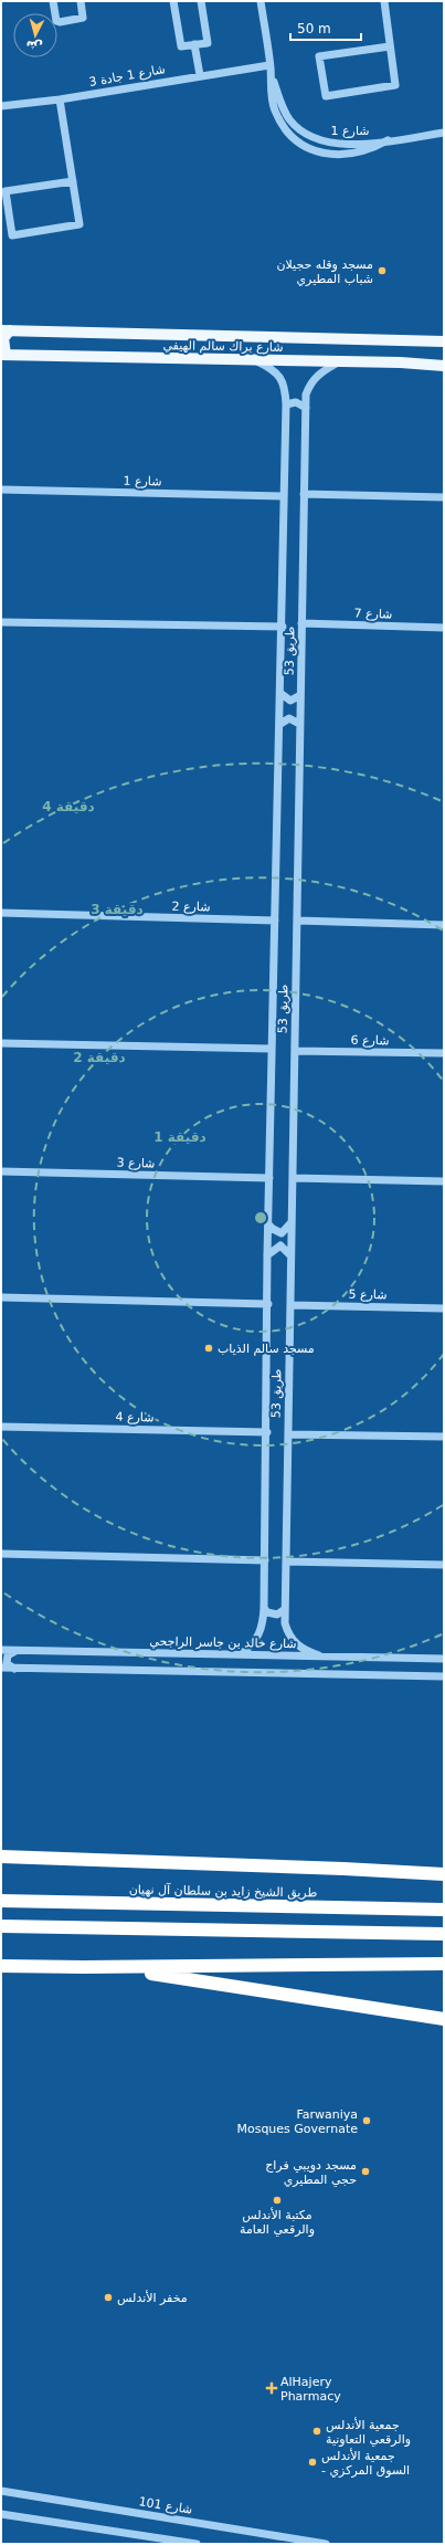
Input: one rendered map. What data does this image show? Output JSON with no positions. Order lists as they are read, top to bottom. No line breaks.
{"streets":{"highway":["طريق الشيخ زايد بن سلطان آل نهيان"],"main road":["شارع براك سالم الهيفي"],"street":["شارع 1 جادة 3","شارع 1","شارع 7","طريق 53","شارع 2","شارع 6","شارع 3","شارع 5","شارع 4","شارع خالد بن جاسر الراجحي","شارع 101"]},"crossings":[["شارع 1 جادة 3","شارع 1"],["شارع 1","طريق 53"],["شارع براك سالم الهيفي","طريق 53"],["شارع 7","طريق 53"],["طريق 53","شارع 2"],["طريق 53","شارع 6"],["طريق 53","شارع 3"],["طريق 53","شارع 5"],["طريق 53","شارع 4"],["طريق 53","شارع خالد بن جاسر الراجحي"]],"places":{"other":["مسجد وقله حجيلان شباب المطيري","مسجد سالم الذياب","Farwaniya Mosques Governate","مسجد دويبي فراج حجي المطيري","مكتبة الأندلس والرقعي العامة","مخفر الأندلس","جمعية الأندلس والرقعي التعاونية","جمعية الأندلس - السوق المركزي"],"health":["AlHajery Pharmacy"]},"scale_bar":"50 m","north":"bottom","rings":["4 دقيقة","3 دقيقة","2 دقيقة","1 دقيقة"]}
